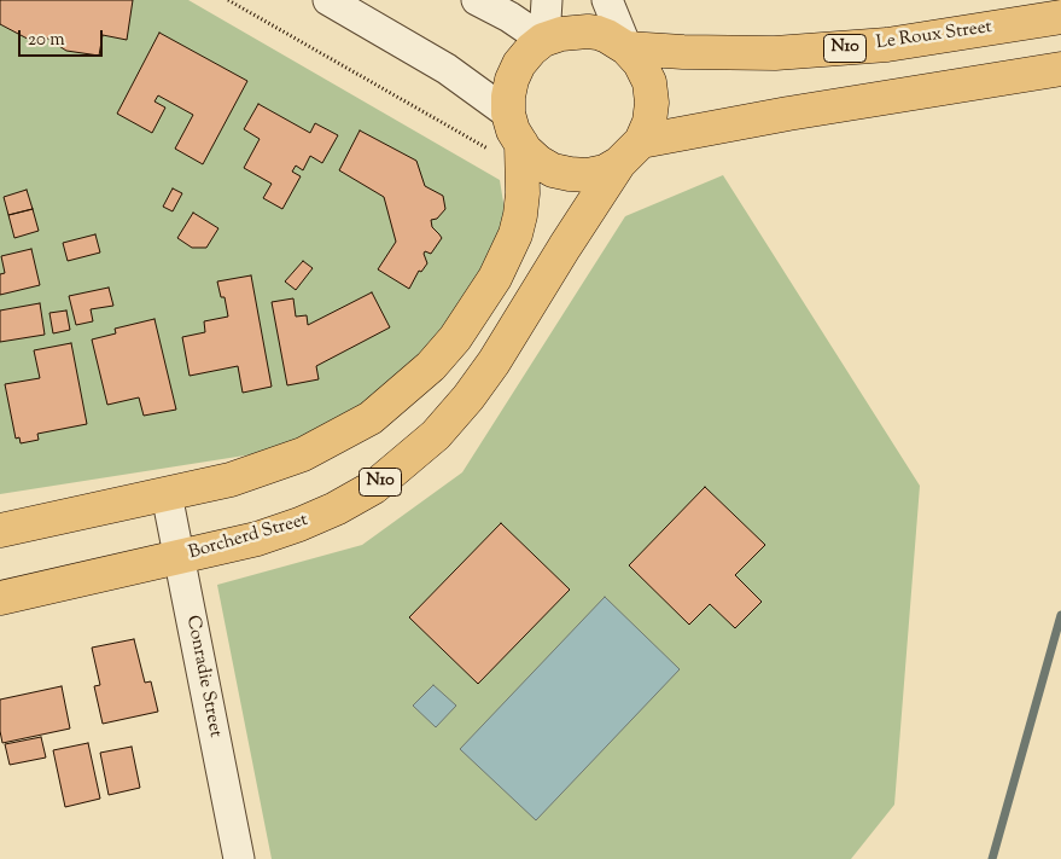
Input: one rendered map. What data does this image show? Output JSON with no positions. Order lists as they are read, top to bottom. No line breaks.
{"streets":{"highway":["Le Roux Street","N10","Borcherd Street"],"street":["Conradie Street"]},"crossings":[["Le Roux Street","N10"],["Le Roux Street","Borcherd Street"],["N10","Borcherd Street"],["N10","Conradie Street"],["Borcherd Street","Conradie Street"]],"scale_bar":"20 m"}
